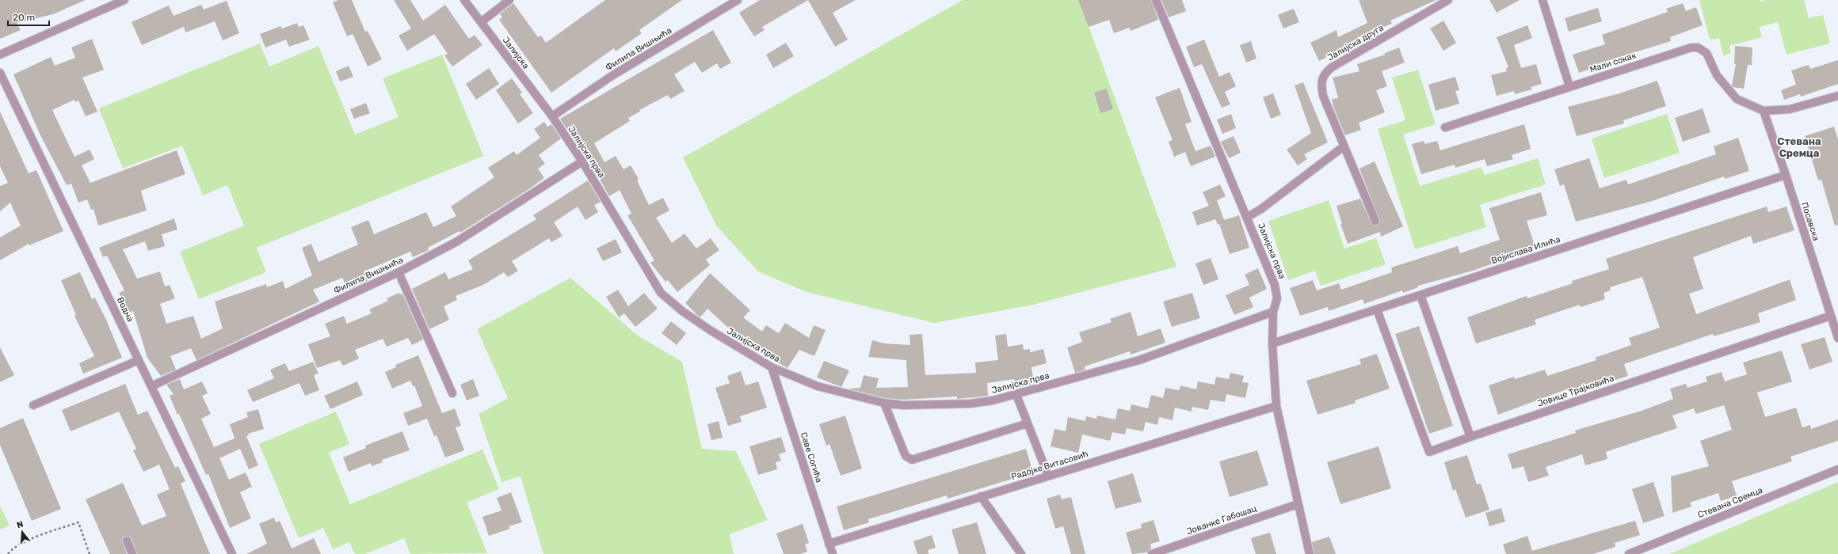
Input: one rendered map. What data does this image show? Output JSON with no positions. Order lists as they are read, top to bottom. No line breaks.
{"streets":{"street":["Јалијска друга","Филипа Вишњића","Јалијска","Мали сокак","Јалијска прва","Посавска","Војислава Илића","Водна","Јовице Трајковића","Саве Согића","Радојке Витасовић","Стевана Сремца","Јованке Габошац"]},"crossings":[["Филипа Вишњића","Јалијска"],["Филипа Вишњића","Јалијска прва"],["Филипа Вишњића","Водна"],["Јалијска","Јалијска прва"],["Мали сокак","Посавска"],["Јалијска прва","Саве Согића"],["Посавска","Војислава Илића"],["Посавска","Јовице Трајковића"],["Војислава Илића","Јовице Трајковића"],["Саве Согића","Радојке Витасовић"]],"districts":["Стевана Сремца"],"scale_bar":"20 m","north":"top"}
